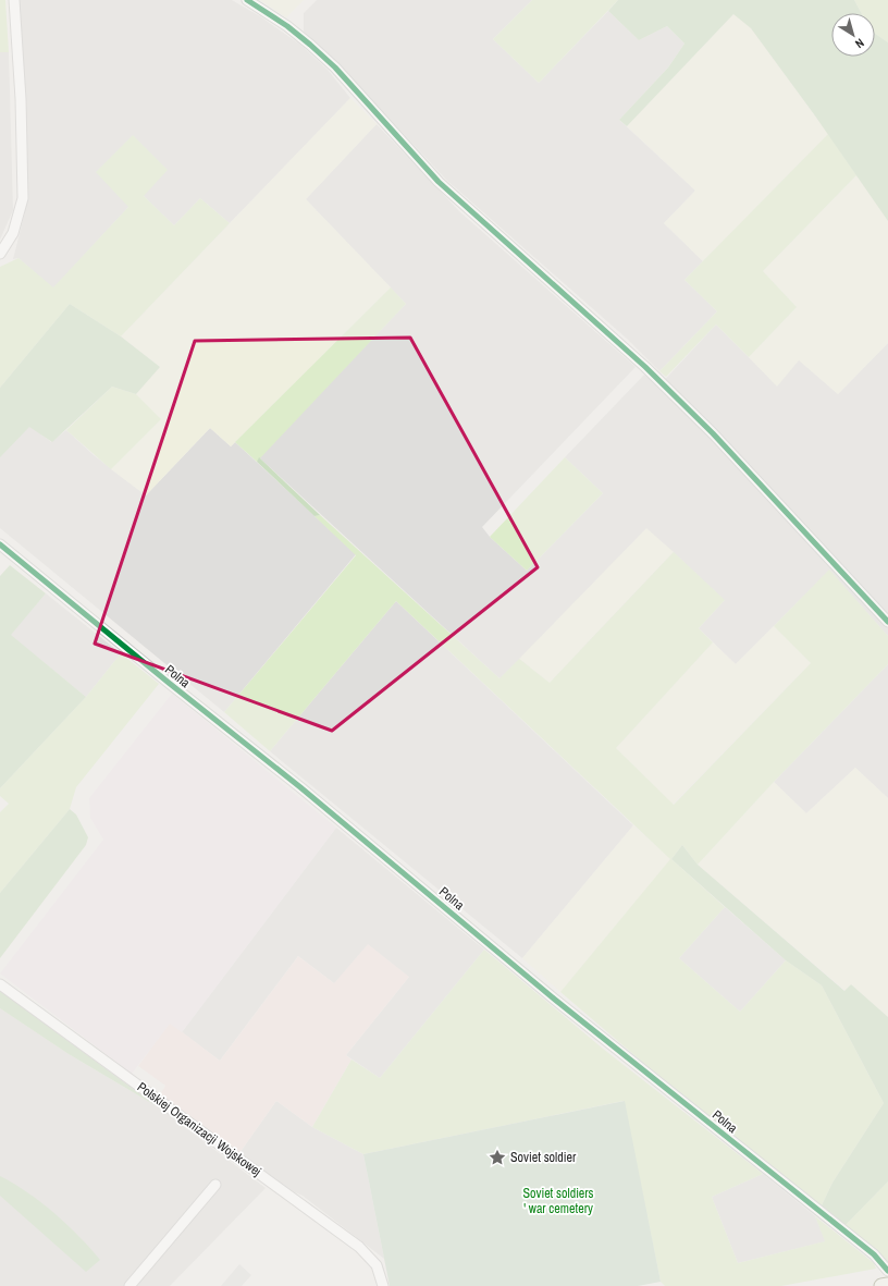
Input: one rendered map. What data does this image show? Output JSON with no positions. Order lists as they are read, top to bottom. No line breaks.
{"streets":{"street":["Polna","Polskiej Organizacji Wojskowej"]},"parks":["Soviet soldiers ' war cemetery"],"places":{"place":["Soviet soldier"]},"north":"bottom right"}
